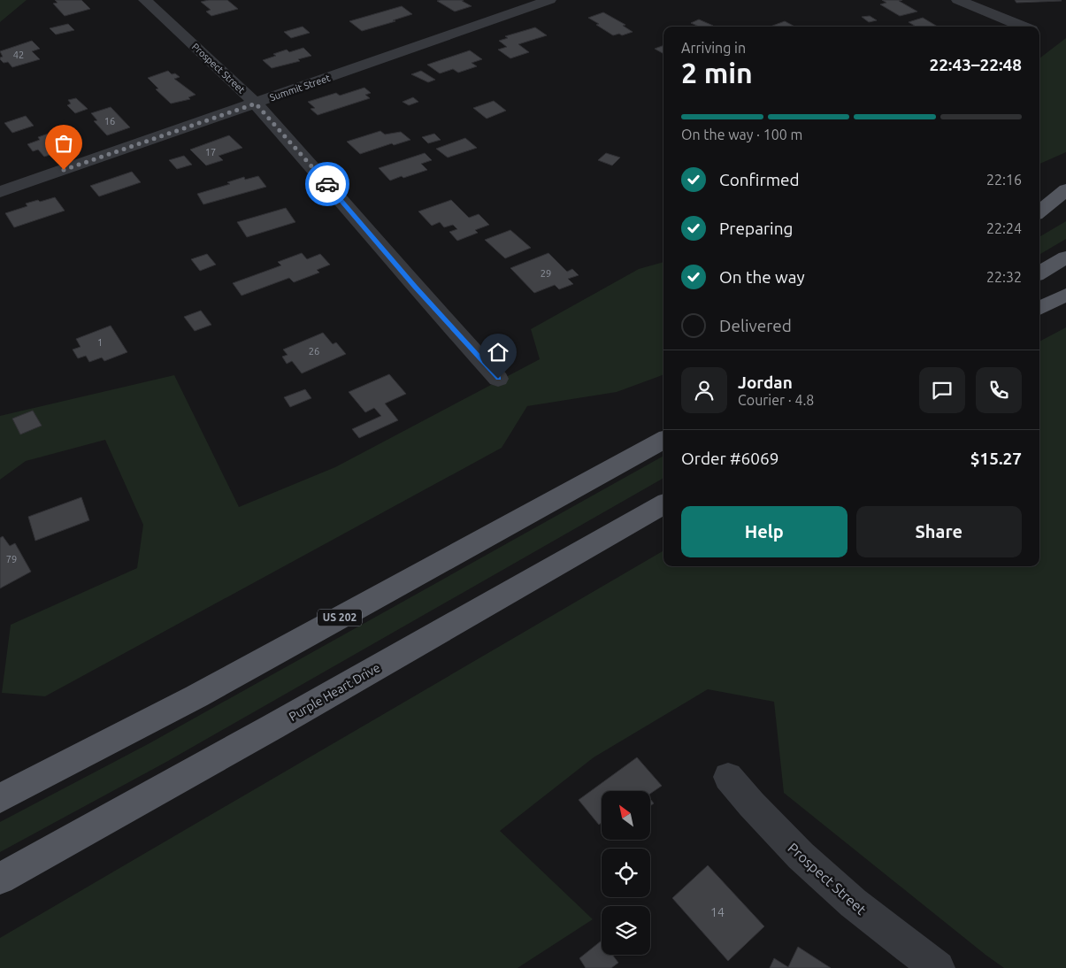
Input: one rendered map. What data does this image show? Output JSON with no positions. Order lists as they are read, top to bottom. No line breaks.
{"streets":{"main road":["US 202","Purple Heart Drive"],"street":["Prospect Street","Summit Street"]},"crossings":[["Prospect Street","Summit Street"]],"house_numbers":["42","16","17","29","1","26","79","14"],"north":"top left","page":{"heading":["2 min","Arriving in","22:43–22:48"],"panel":["Jordan","Courier · 4.8","Order #6069","$15.27"],"bar":"On the way · 100 m","list":[["Confirmed","22:16"],["Preparing","22:24"],["On the way","22:32"],"Delivered"],"buttons":["Help","Share"]}}
